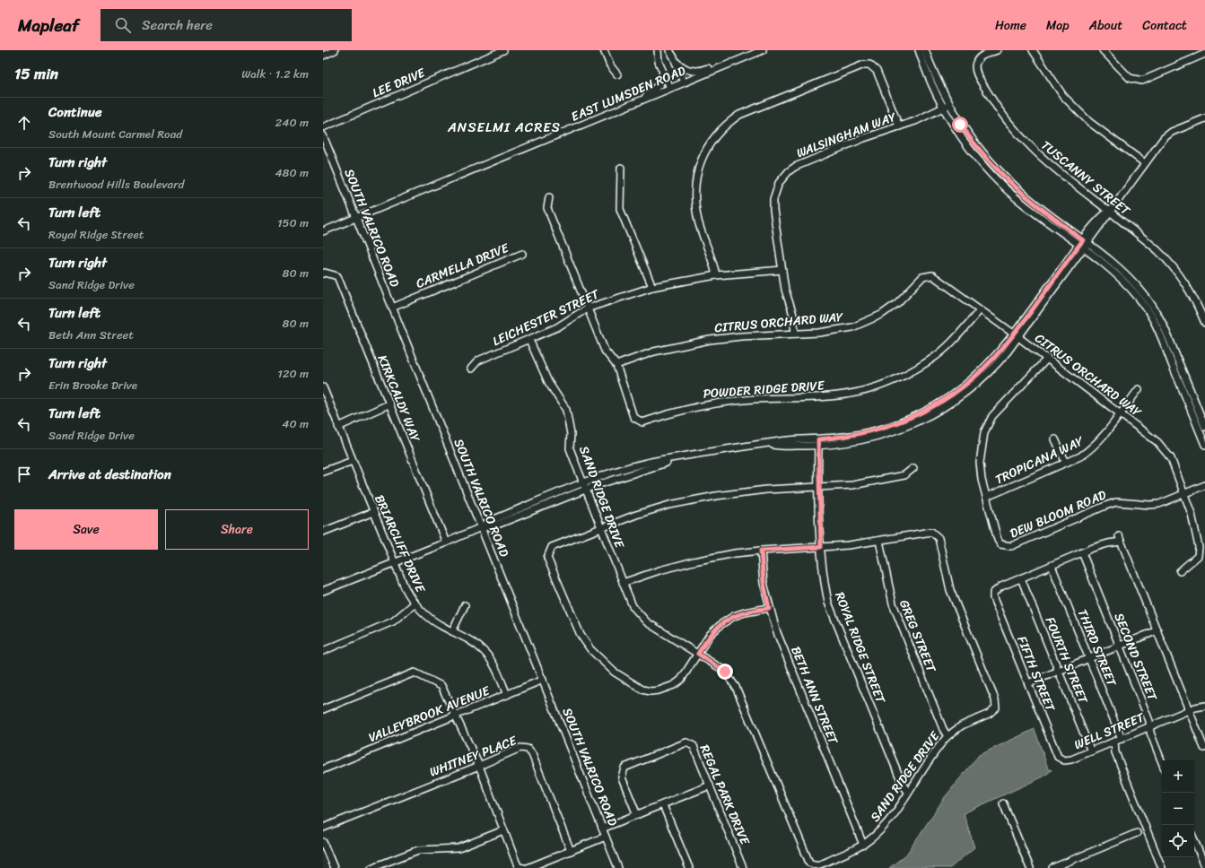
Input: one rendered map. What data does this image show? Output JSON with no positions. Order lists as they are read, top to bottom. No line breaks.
{"streets":{"street":["LEE DRIVE","EAST LUMSDEN ROAD","WALSINGHAM WAY","TUSCANNY STREET","SOUTH VALRICO ROAD","CARMELLA DRIVE","LEICHESTER STREET","CITRUS ORCHARD WAY","POWDER RIDGE DRIVE","KIRKCALDY WAY","TROPICANA WAY","SAND RIDGE DRIVE","DEW BLOOM ROAD","BRIARCLIFF DRIVE","GREG STREET","ROYAL RIDGE STREET","THIRD STREET","SECOND STREET","FOURTH STREET","FIFTH STREET","BETH ANN STREET","VALLEYBROOK AVENUE","WELL STREET","WHITNEY PLACE","REGAL PARK DRIVE"]},"crossings":[["EAST LUMSDEN ROAD","SOUTH VALRICO ROAD"],["WALSINGHAM WAY","LEICHESTER STREET"],["WALSINGHAM WAY","CITRUS ORCHARD WAY"],["SOUTH VALRICO ROAD","CARMELLA DRIVE"],["SOUTH VALRICO ROAD","VALLEYBROOK AVENUE"],["LEICHESTER STREET","POWDER RIDGE DRIVE"],["LEICHESTER STREET","SAND RIDGE DRIVE"],["CITRUS ORCHARD WAY","POWDER RIDGE DRIVE"],["CITRUS ORCHARD WAY","TROPICANA WAY"],["CITRUS ORCHARD WAY","DEW BLOOM ROAD"],["TROPICANA WAY","DEW BLOOM ROAD"],["SAND RIDGE DRIVE","GREG STREET"],["SAND RIDGE DRIVE","ROYAL RIDGE STREET"],["SAND RIDGE DRIVE","BETH ANN STREET"],["BRIARCLIFF DRIVE","VALLEYBROOK AVENUE"],["THIRD STREET","WELL STREET"],["SECOND STREET","WELL STREET"],["FOURTH STREET","FIFTH STREET"],["FOURTH STREET","WELL STREET"],["FIFTH STREET","WELL STREET"]],"districts":["ANSELMI ACRES"],"page":{"header":"Mapleaf","search":"Search here","nav":["Home","Map","About","Contact"],"heading":["15 min","Walk · 1.2 km"],"list":[["Continue","South Mount Carmel Road","240 m"],["Turn right","Brentwood Hills Boulevard","480 m"],["Turn left","Royal Ridge Street","150 m"],["Turn right","Sand Ridge Drive","80 m"],["Turn left","Beth Ann Street","80 m"],["Turn right","Erin Brooke Drive","120 m"],["Turn left","Sand Ridge Drive","40 m"],"Arrive at destination"],"buttons":["Save","Share"],"map_buttons":["+","−"]}}
